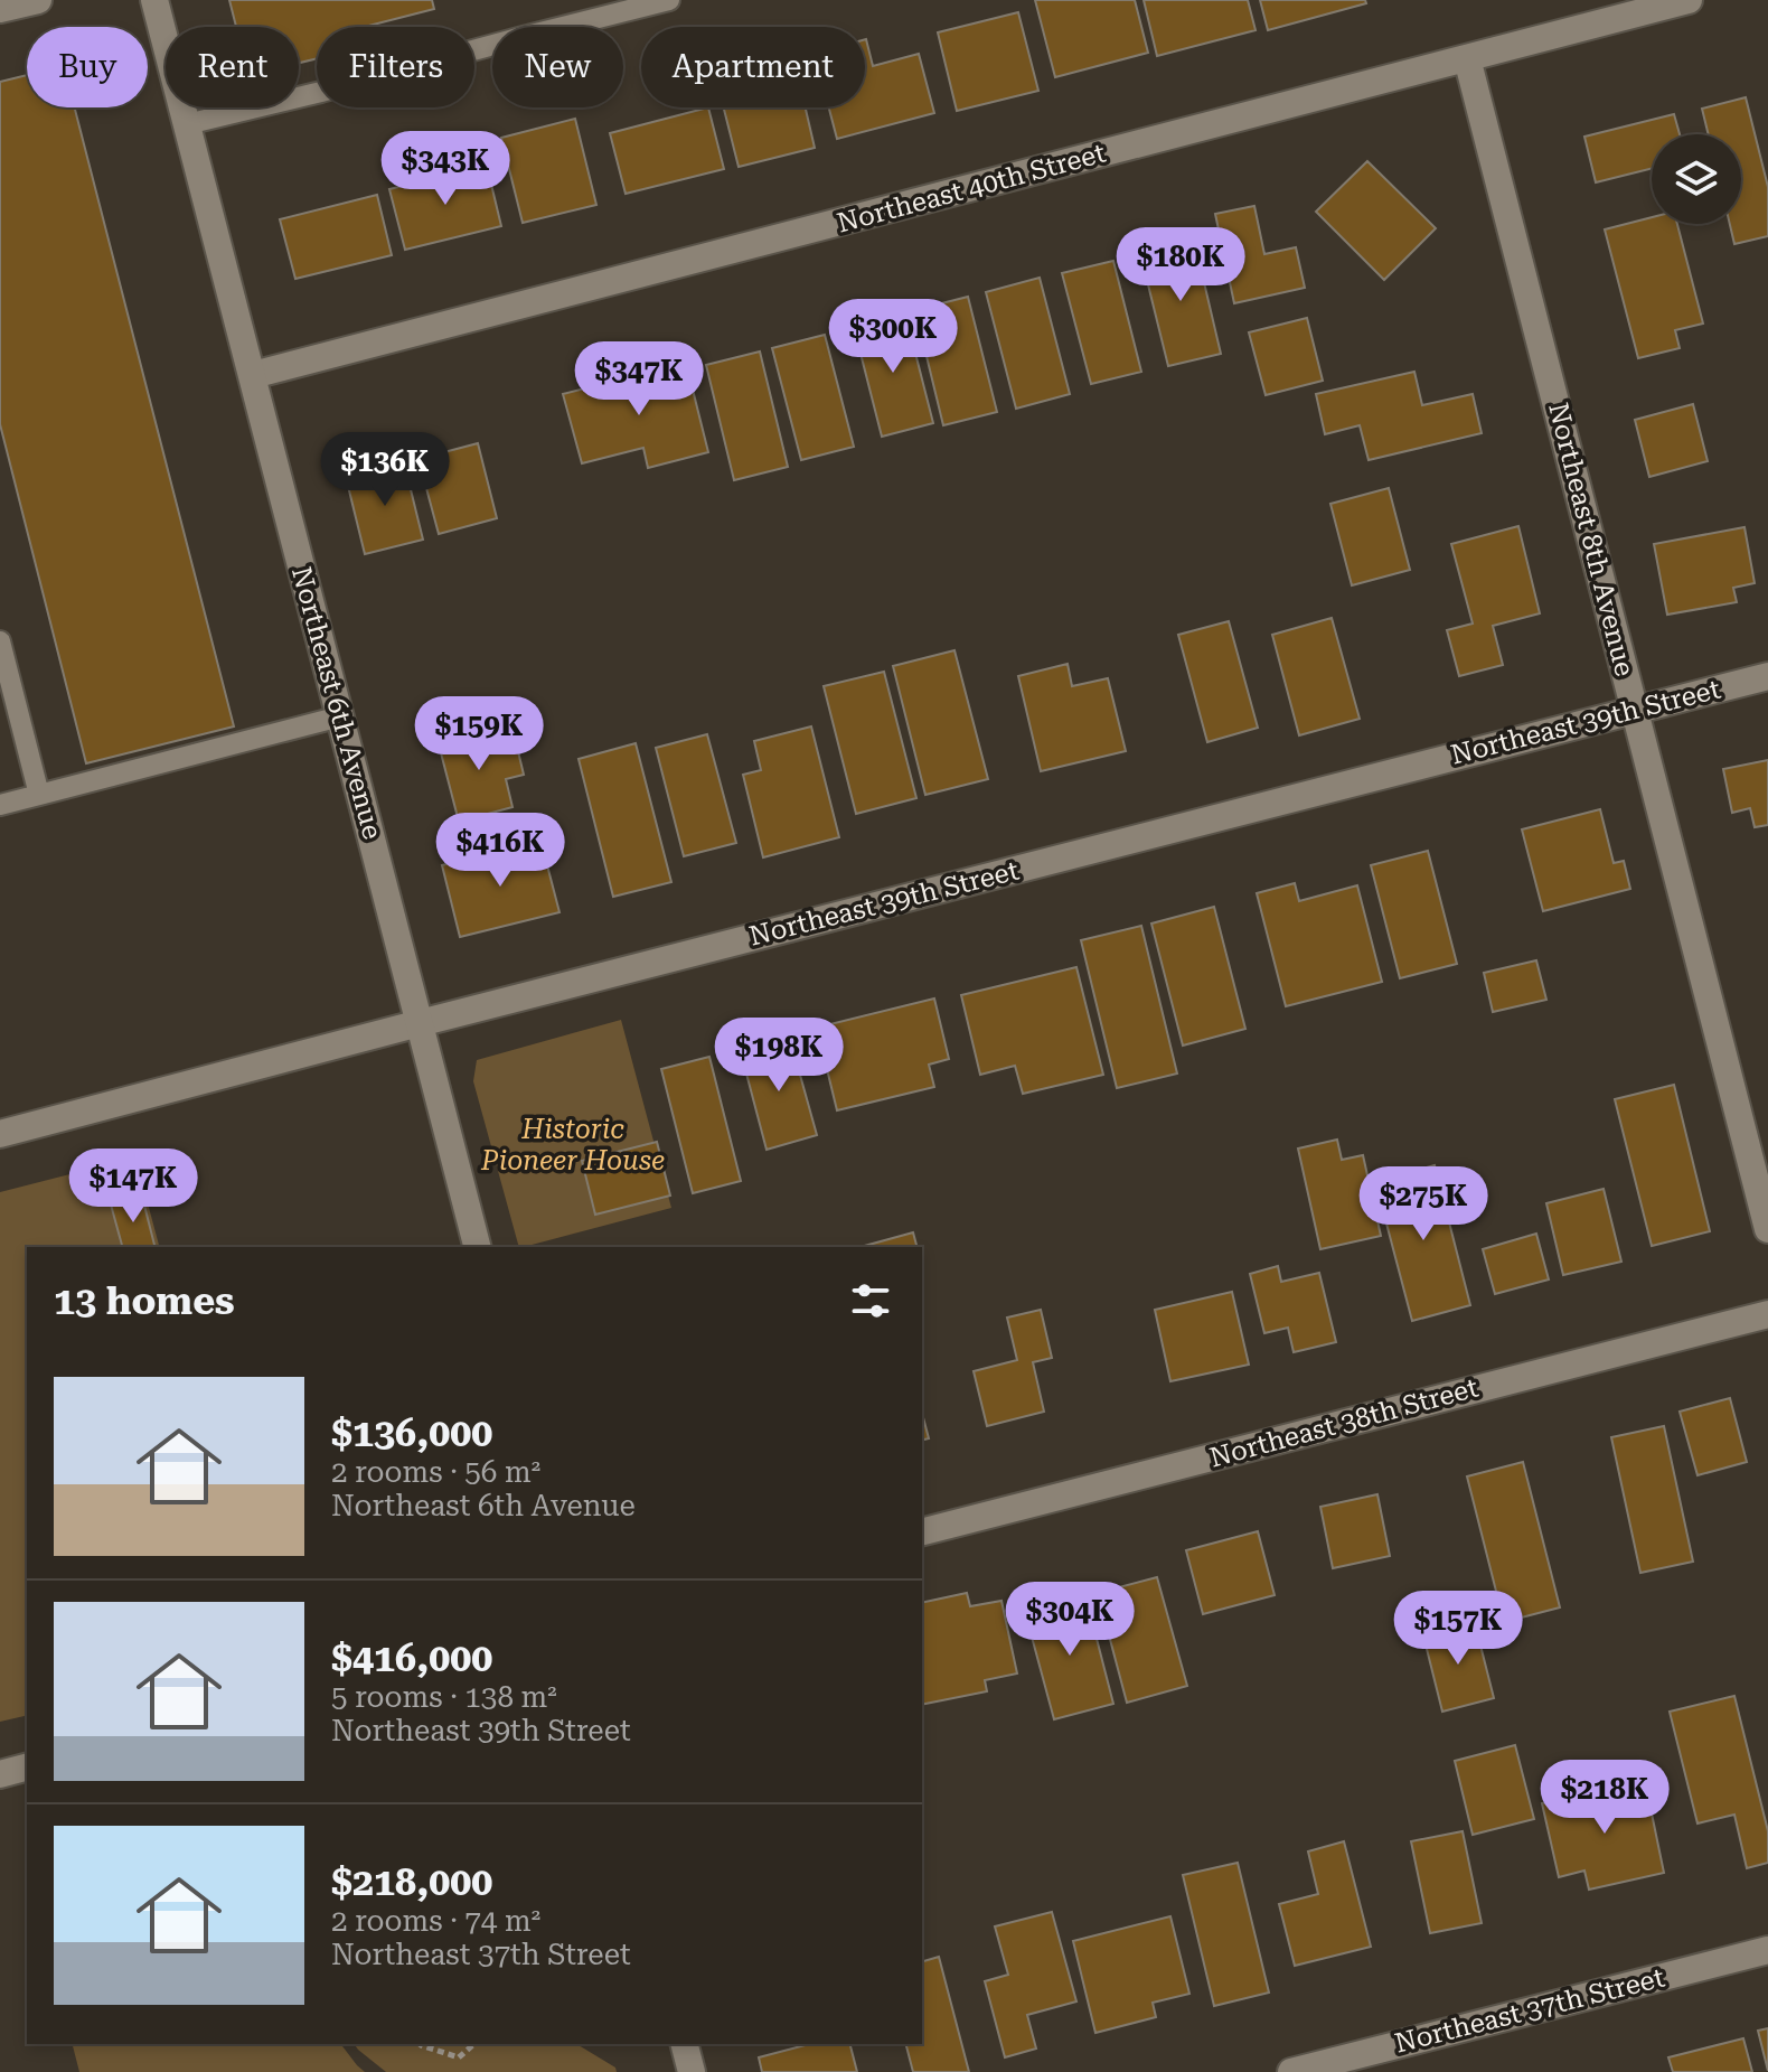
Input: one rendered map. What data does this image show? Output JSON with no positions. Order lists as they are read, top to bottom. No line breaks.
{"streets":{"street":["Northeast 40th Street","Northeast 8th Avenue","Northeast 6th Avenue","Northeast 39th Street","Northeast 38th Street","Northeast 37th Street"]},"crossings":[["Northeast 40th Street","Northeast 8th Avenue"],["Northeast 40th Street","Northeast 6th Avenue"],["Northeast 8th Avenue","Northeast 39th Street"],["Northeast 6th Avenue","Northeast 39th Street"]],"parks":["Historic Pioneer House"],"page":{"chip":["Buy","Rent","Filters","New","Apartment"],"price":["$343K","$180K","$300K","$347K","$136K","$159K","$416K","$198K","$147K","$275K","$304K","$157K","$218K"],"heading":"13 homes","list":[{"name":"$136,000","note":"2 rooms · 56 m² · Northeast 6th Avenue"},{"name":"$416,000","note":"5 rooms · 138 m² · Northeast 39th Street"},{"name":"$218,000","note":"2 rooms · 74 m² · Northeast 37th Street"}]}}
